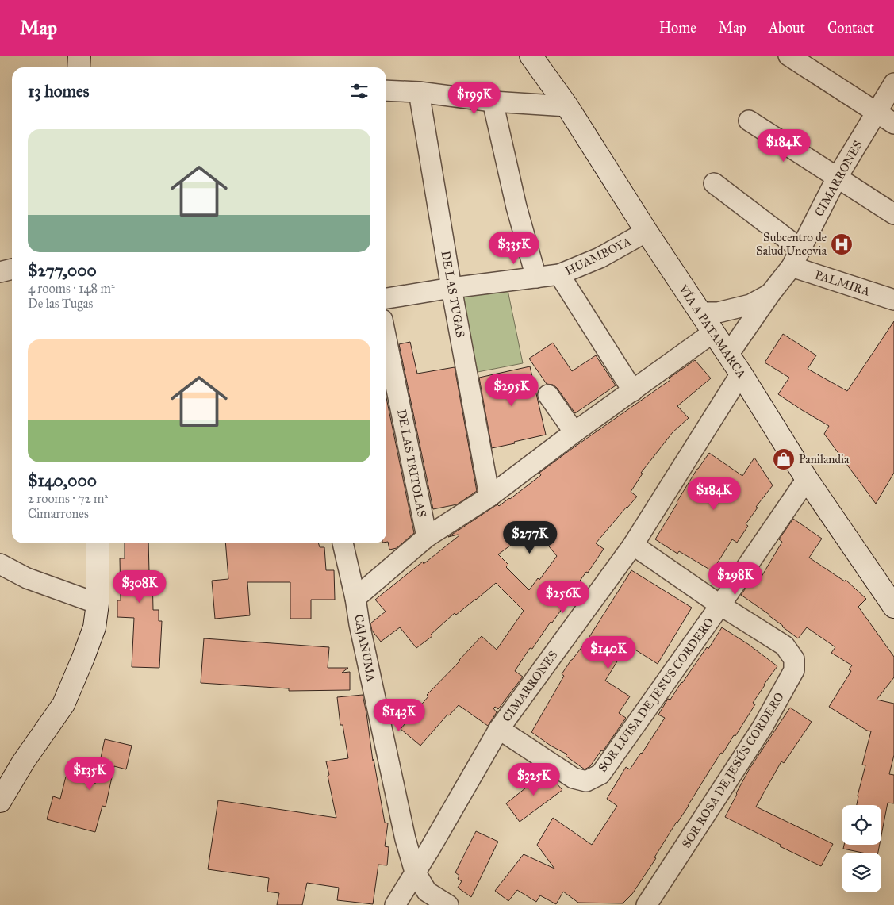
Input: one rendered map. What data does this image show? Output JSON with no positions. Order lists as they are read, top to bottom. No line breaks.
{"streets":{"street":["CIMARRONES","HUAMBOYA","PALMIRA","DE LAS TUGAS","VÍA A PATAMARCA","DE LAS TRITOLAS","CAJANUMA","SOR LUISA DE JESUS CORDERO","SOR ROSA DE JESÚS CORDERO"]},"crossings":[["CIMARRONES","PALMIRA"],["CIMARRONES","VÍA A PATAMARCA"],["CIMARRONES","CAJANUMA"],["CIMARRONES","SOR LUISA DE JESUS CORDERO"],["CIMARRONES","SOR ROSA DE JESÚS CORDERO"],["HUAMBOYA","DE LAS TUGAS"],["HUAMBOYA","VÍA A PATAMARCA"],["VÍA A PATAMARCA","SOR LUISA DE JESUS CORDERO"],["SOR LUISA DE JESUS CORDERO","SOR ROSA DE JESÚS CORDERO"]],"places":{"hospital":["Subcentro de Salud Uncovia"],"shop":["Panilandia"]},"page":{"header":"Map","nav":["Home","Map","About","Contact"],"heading":"13 homes","price":["$199K","$184K","$335K","$295K","$184K","$277K","$298K","$308K","$256K","$140K","$143K","$135K","$325K"],"list":[{"name":"$277,000","note":"4 rooms · 148 m² · De las Tugas"},{"name":"$140,000","note":"2 rooms · 72 m² · Cimarrones"}]}}
